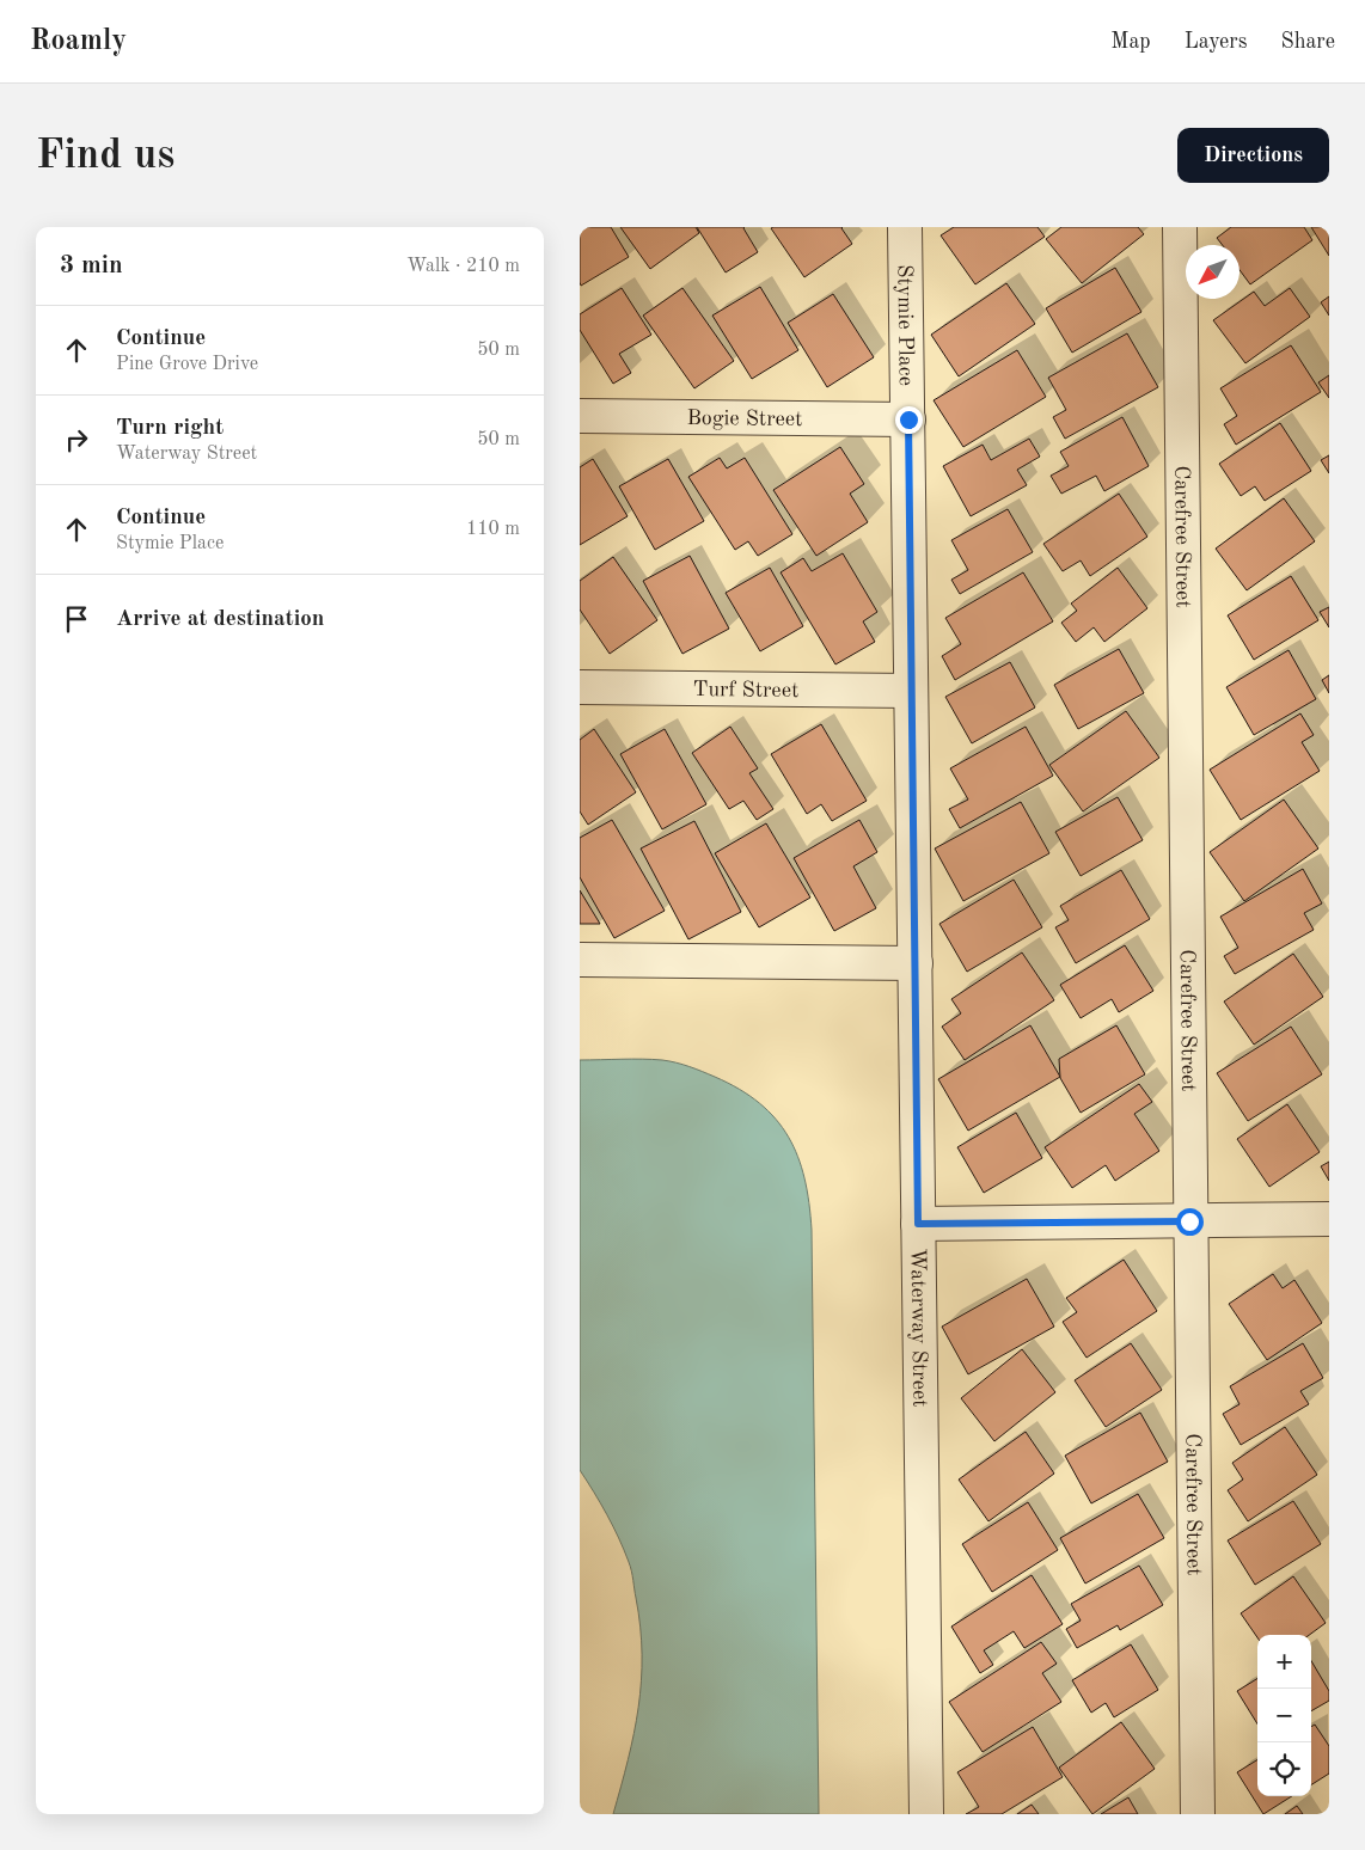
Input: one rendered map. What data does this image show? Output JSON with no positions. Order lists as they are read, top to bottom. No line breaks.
{"streets":{"street":["Stymie Place","Bogie Street","Carefree Street","Turf Street","Waterway Street"]},"crossings":[["Stymie Place","Bogie Street"],["Stymie Place","Turf Street"],["Stymie Place","Waterway Street"]],"north":"bottom left","page":{"header":"Roamly","nav":["Map","Layers","Share"],"buttons":"Directions","title":"Find us","heading":["3 min","Walk · 210 m"],"list":[["Continue","Pine Grove Drive","50 m"],["Turn right","Waterway Street","50 m"],["Continue","Stymie Place","110 m"],"Arrive at destination"],"map_buttons":["+","−"]}}
